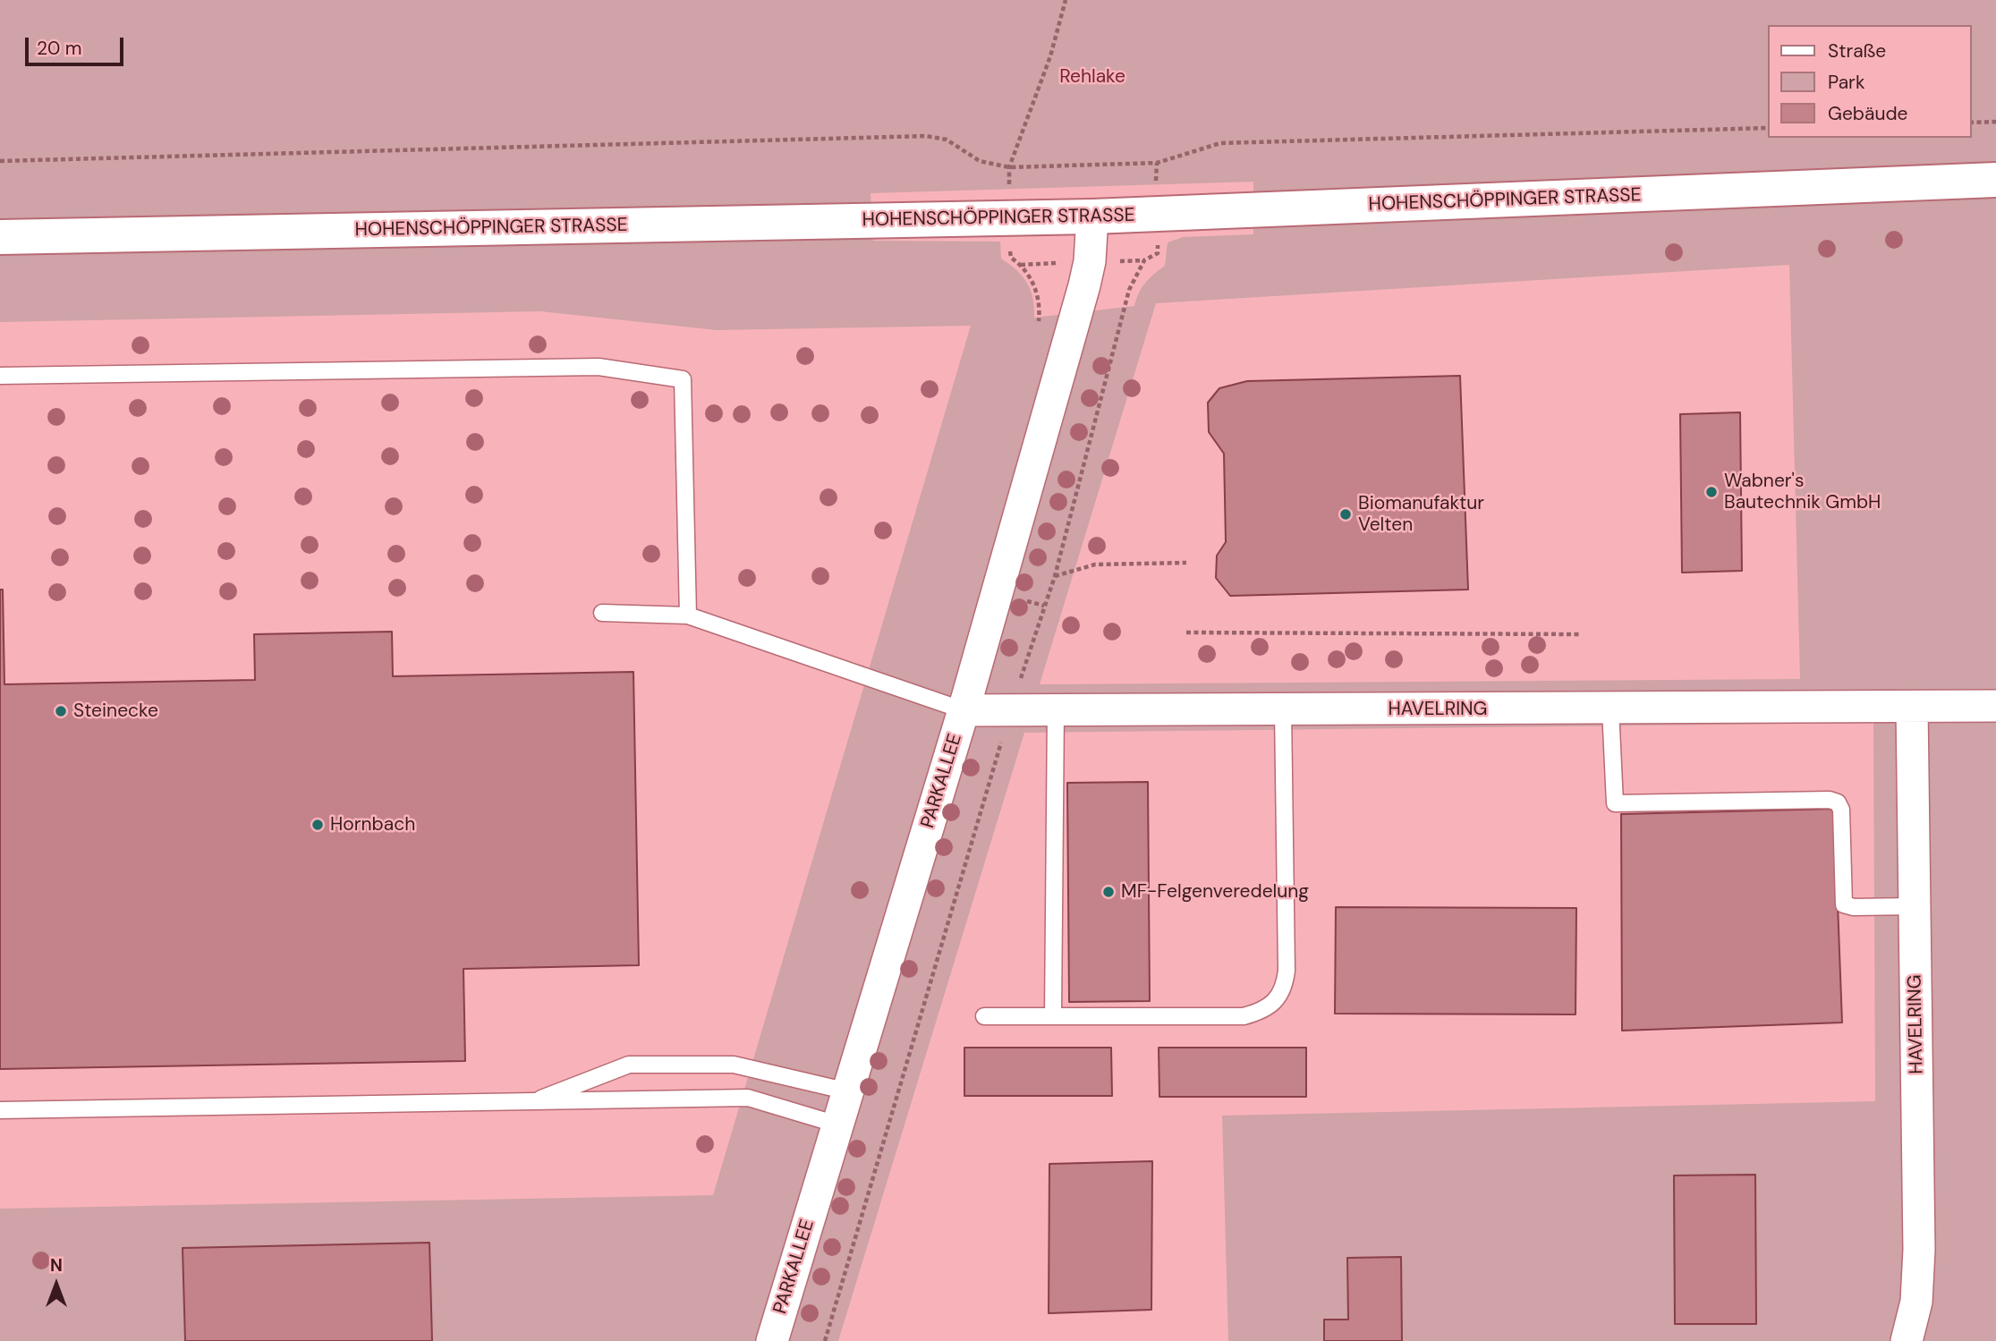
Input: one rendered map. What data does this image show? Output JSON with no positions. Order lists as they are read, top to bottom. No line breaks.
{"streets":{"main road":["HOHENSCHÖPPINGER STRASSE"],"street":["HAVELRING","PARKALLEE"]},"crossings":[["HOHENSCHÖPPINGER STRASSE","PARKALLEE"],["HAVELRING","PARKALLEE"]],"parks":["Rehlake"],"places":["Wabner's Bautechnik GmbH","Biomanufaktur Velten","Steinecke","Hornbach","MF-Felgenveredelung"],"legend":["Straße","Park","Gebäude"],"scale_bar":"20 m","north":"top"}
